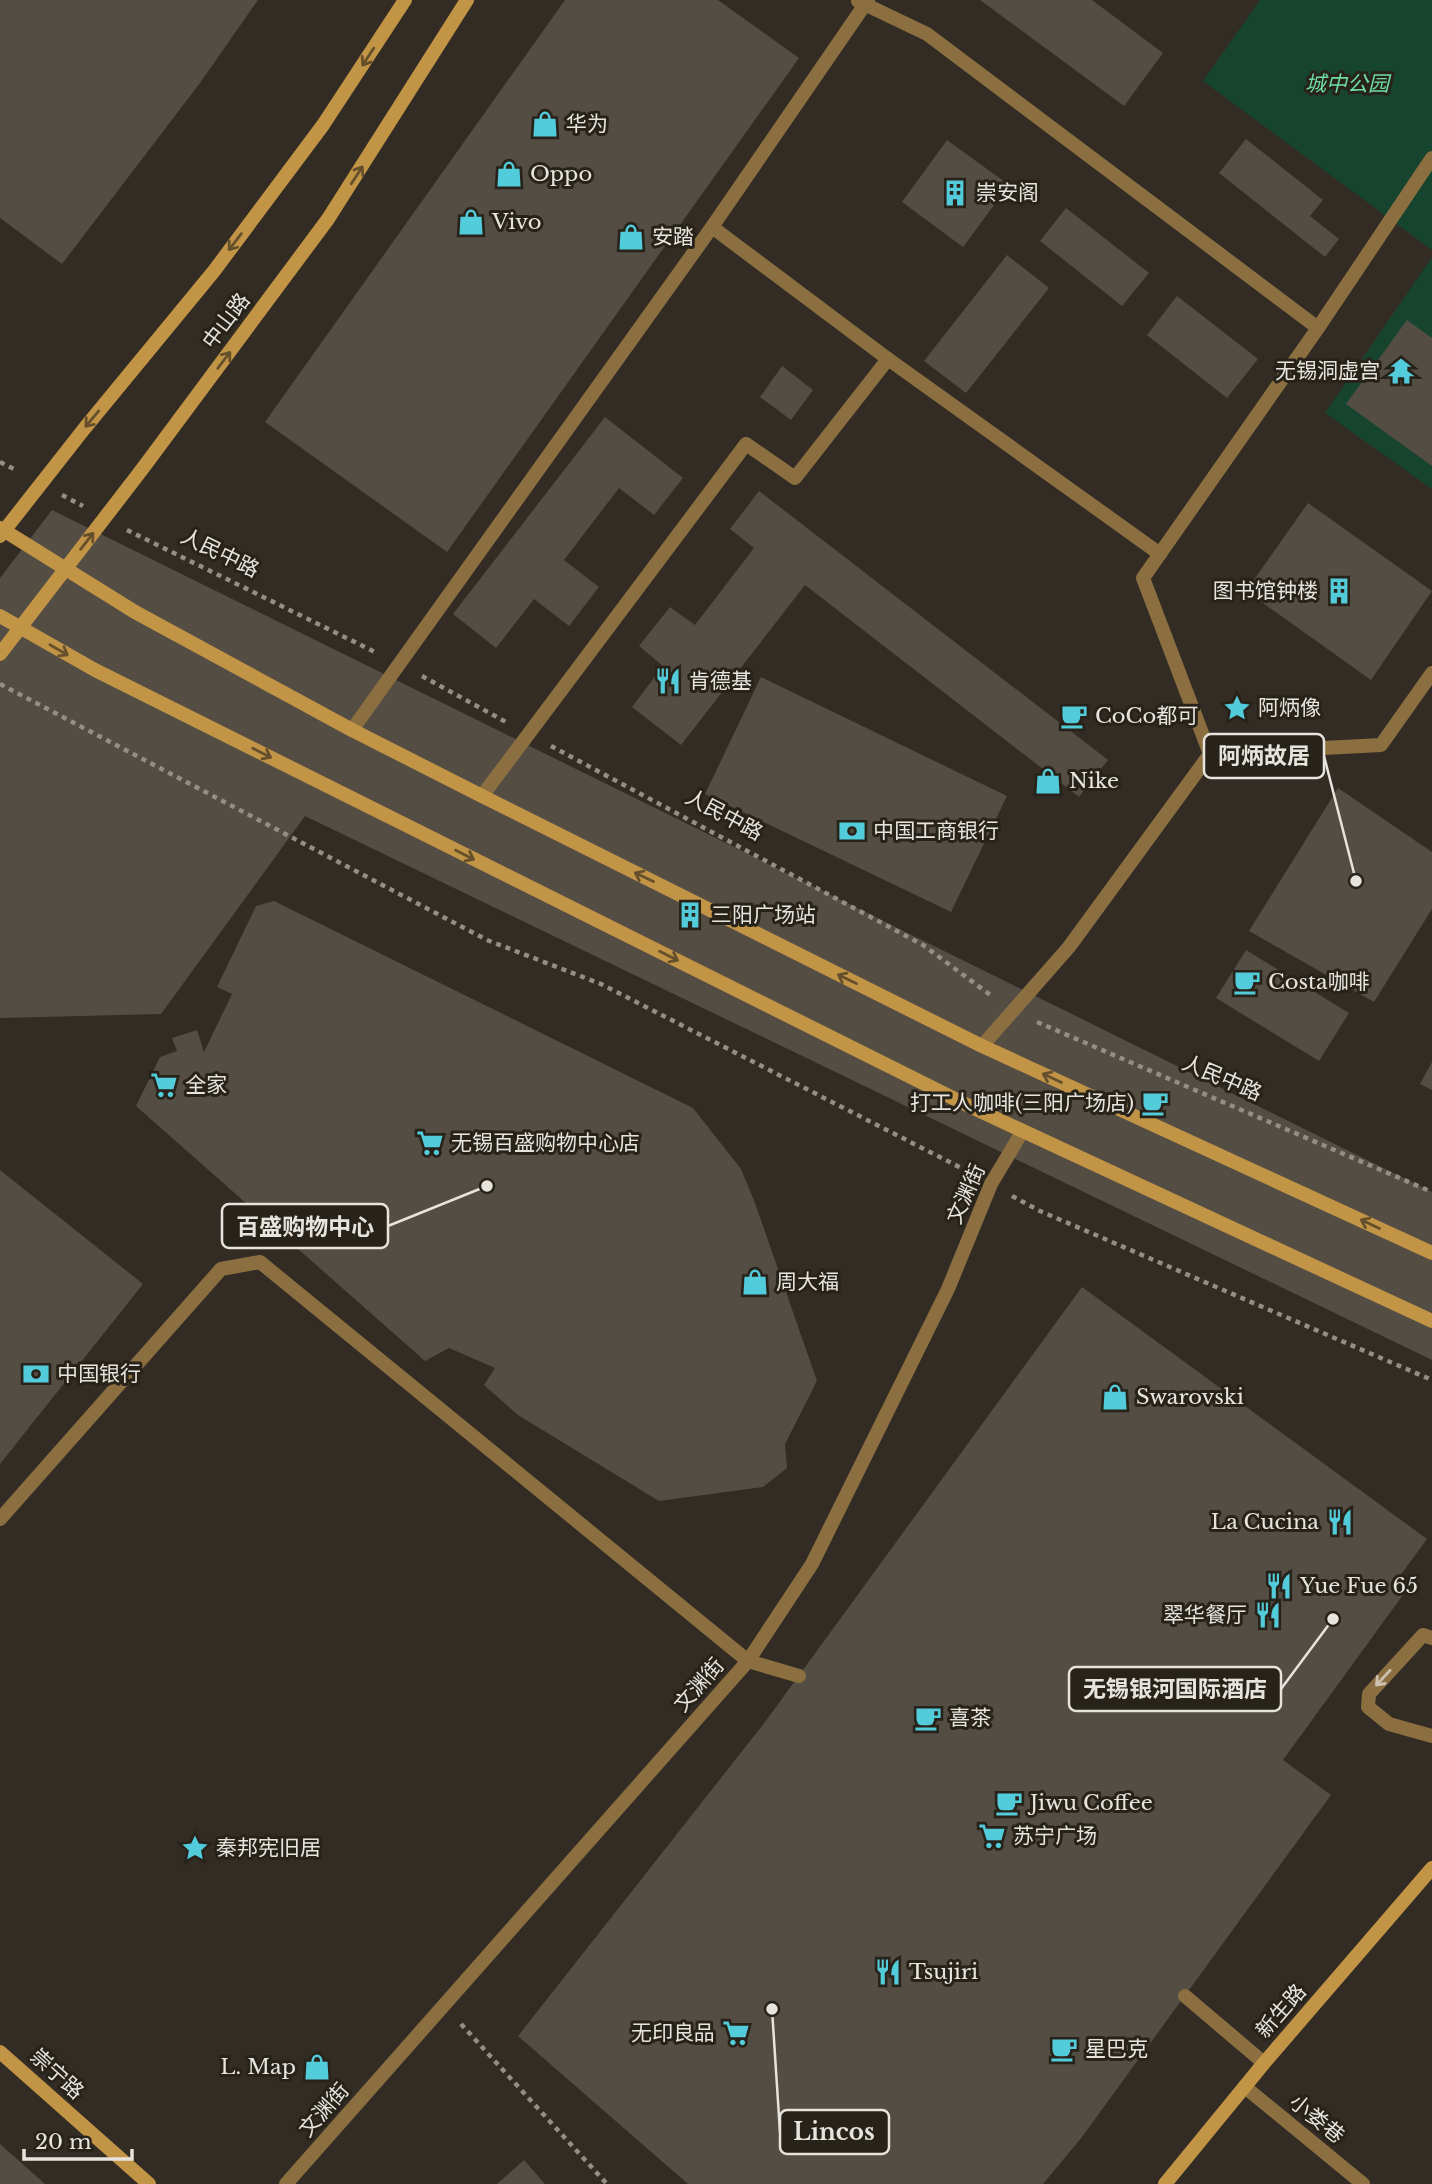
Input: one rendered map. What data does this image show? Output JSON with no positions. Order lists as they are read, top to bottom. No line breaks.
{"streets":{"main road":["中山路","新生路","崇宁路"],"street":["文渊街","小娄巷"],"path":["人民中路"]},"crossings":[["中山路","人民中路"],["新生路","小娄巷"]],"parks":["城中公园"],"places":{"shop":["华为","Oppo","Vivo","安踏","Nike","周大福","Swarovski","L. Map"],"building":["崇安阁","图书馆钟楼","三阳广场站"],"temple":["无锡洞虚宫"],"restaurant":["肯德基","La Cucina","Yue Fue 65","翠华餐厅","Tsujiri"],"place":["阿炳像","秦邦宪旧居"],"cafe":["CoCo都可","Costa咖啡","打工人咖啡(三阳广场店)","喜茶","Jiwu Coffee","星巴克"],"bank":["中国工商银行","中国银行"],"other":["阿炳故居","百盛购物中心","无锡银河国际酒店","Lincos"],"supermarket":["全家","无锡百盛购物中心店","苏宁广场","无印良品"]},"scale_bar":"20 m"}
